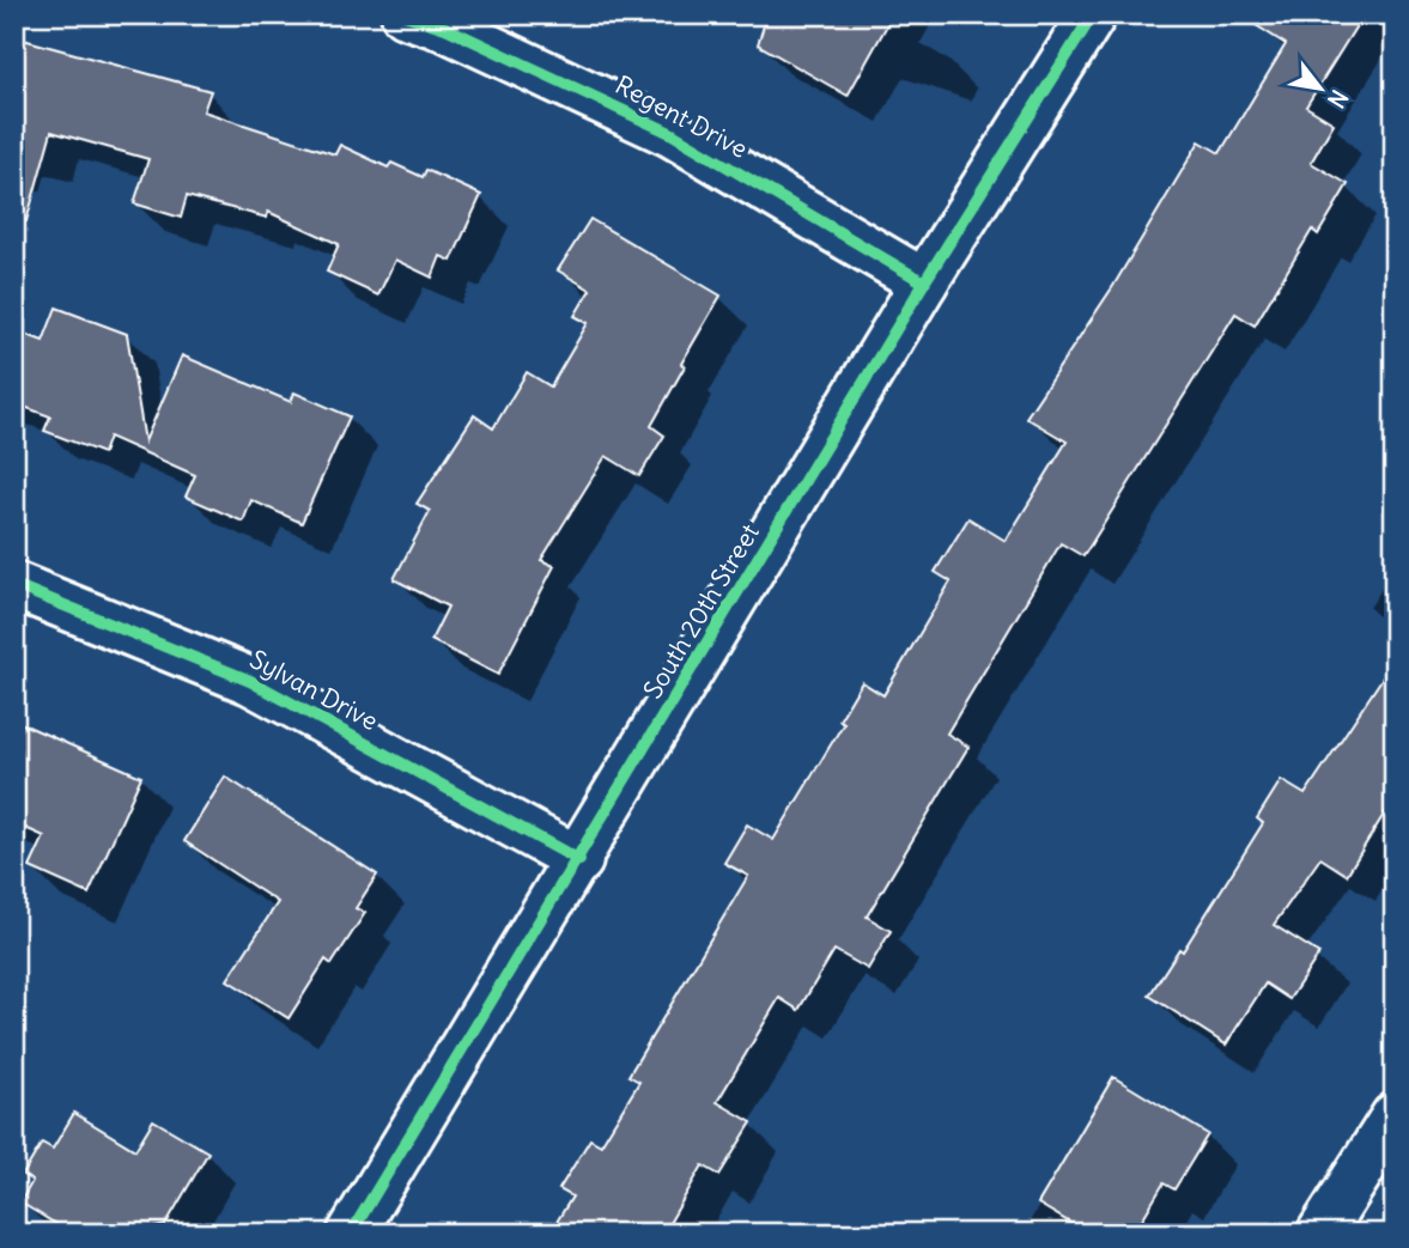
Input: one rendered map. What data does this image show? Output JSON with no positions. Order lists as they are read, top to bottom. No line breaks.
{"streets":{"street":["Regent Drive","South 20th Street","Sylvan Drive"]},"crossings":[["Regent Drive","South 20th Street"],["South 20th Street","Sylvan Drive"]],"north":"bottom right"}
